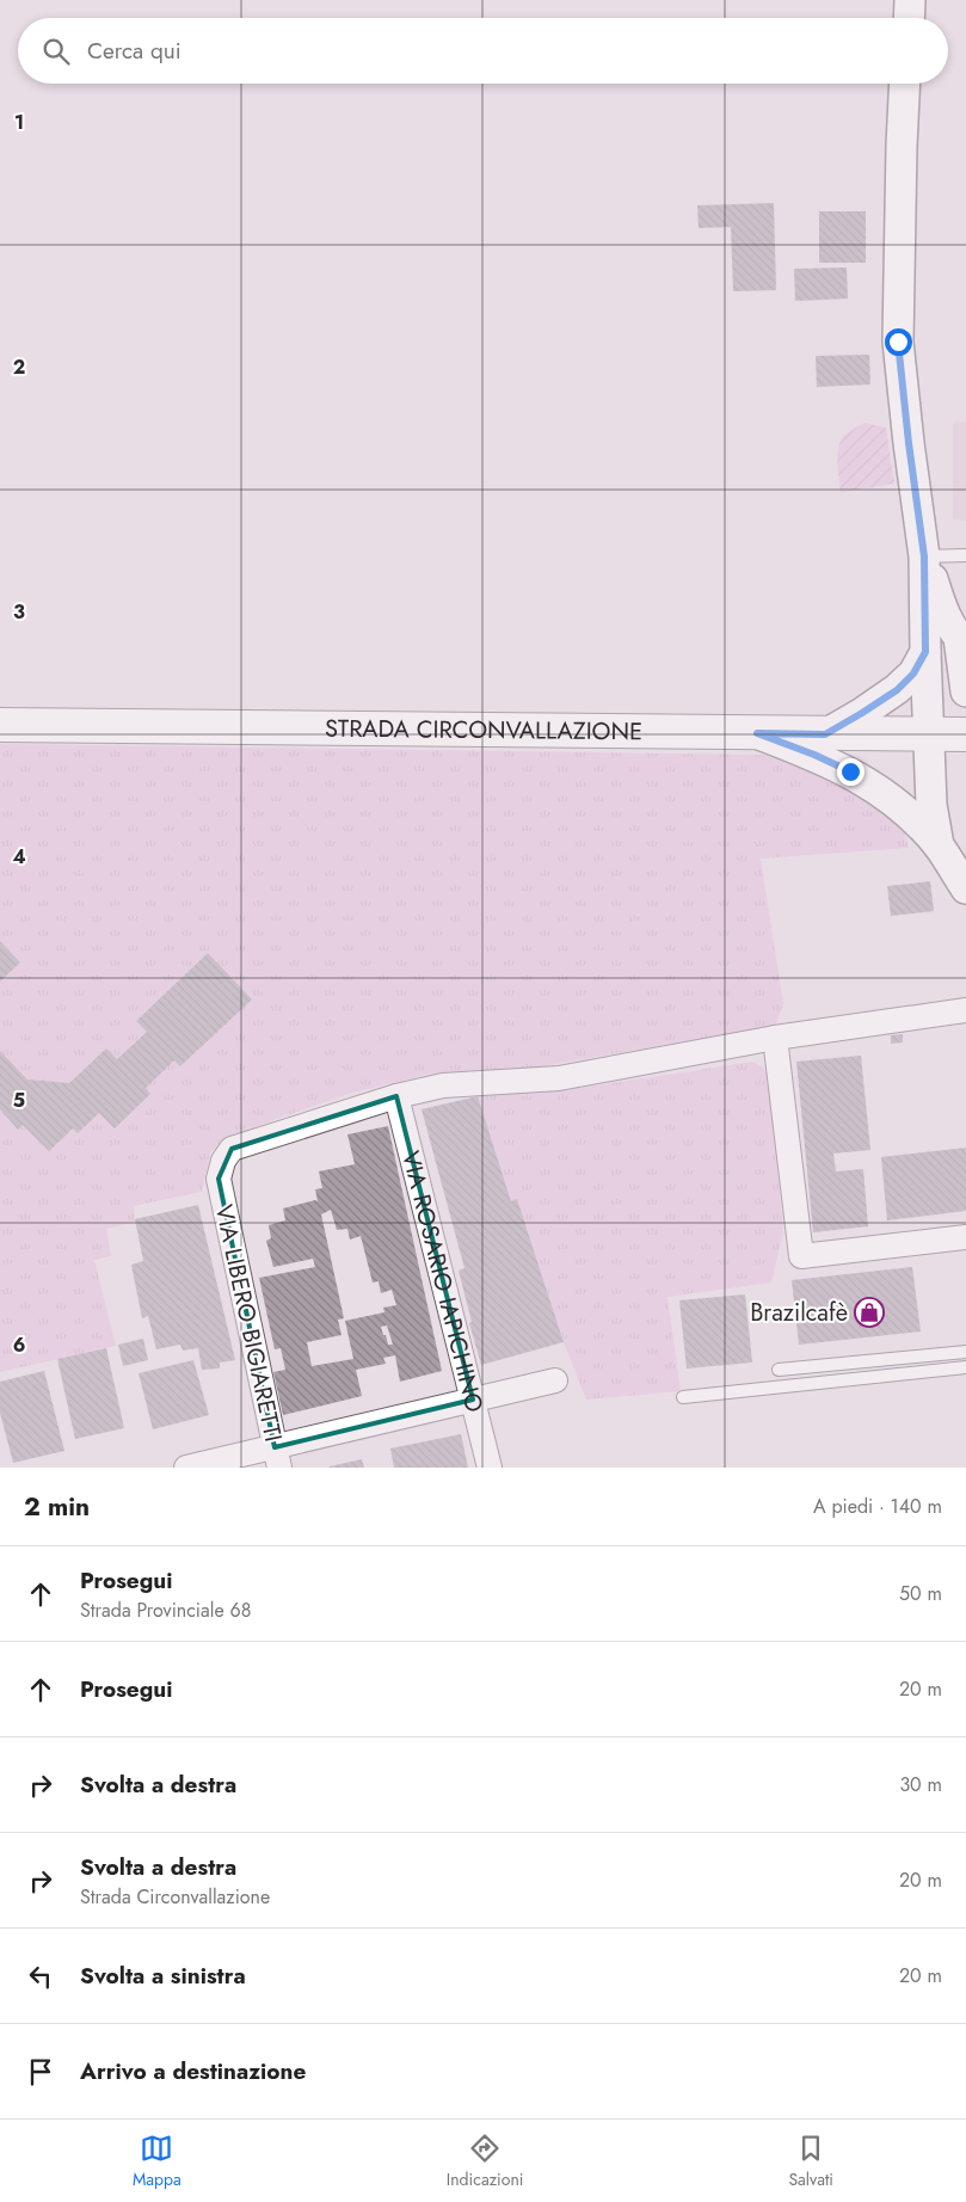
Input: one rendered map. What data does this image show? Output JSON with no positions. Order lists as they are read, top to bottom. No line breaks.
{"streets":{"main road":["STRADA CIRCONVALLAZIONE"],"street":["VIA ROSARIO IAPICHINO","VIA LIBERO BIGIARETTI"]},"crossings":[["VIA ROSARIO IAPICHINO","VIA LIBERO BIGIARETTI"]],"places":{"shop":["Brazilcafè"]},"page":{"search":"Cerca qui","heading":["2 min","A piedi · 140 m"],"list":[["Prosegui","Strada Provinciale 68","50 m"],["Prosegui","20 m"],["Svolta a destra","30 m"],["Svolta a destra","Strada Circonvallazione","20 m"],["Svolta a sinistra","20 m"],"Arrivo a destinazione"],"nav":["Mappa","Indicazioni","Salvati"]},"grid":{"rows":["1","2","3","4","5","6"]}}
